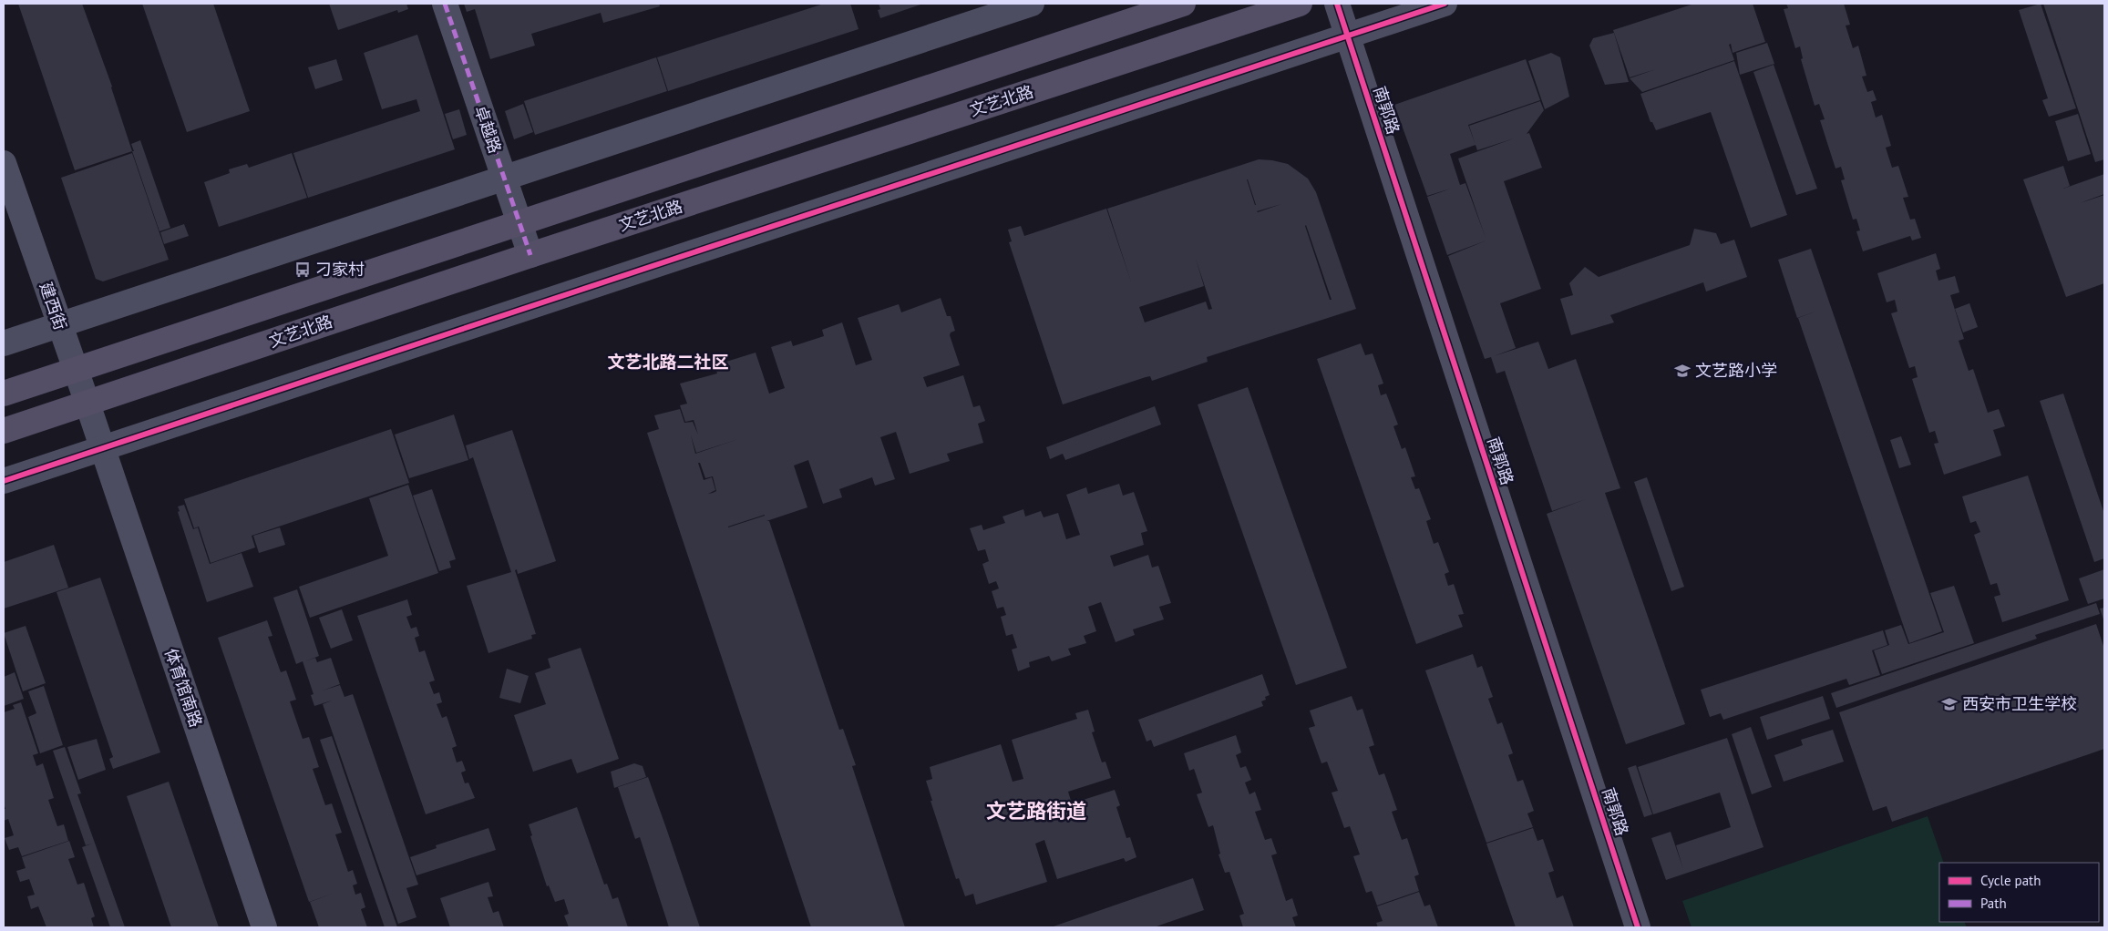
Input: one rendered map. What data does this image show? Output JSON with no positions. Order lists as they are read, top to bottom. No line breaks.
{"streets":{"main road":["文艺北路"],"street":["南郭路","卓越路","建西街","体育馆南路"]},"crossings":[["文艺北路","卓越路"],["文艺北路","建西街"],["建西街","体育馆南路"]],"districts":["文艺北路二社区","文艺路街道"],"places":{"bus stop":["刁家村"],"school or university":["文艺路小学","西安市卫生学校"]},"legend":["Cycle path","Path"]}
